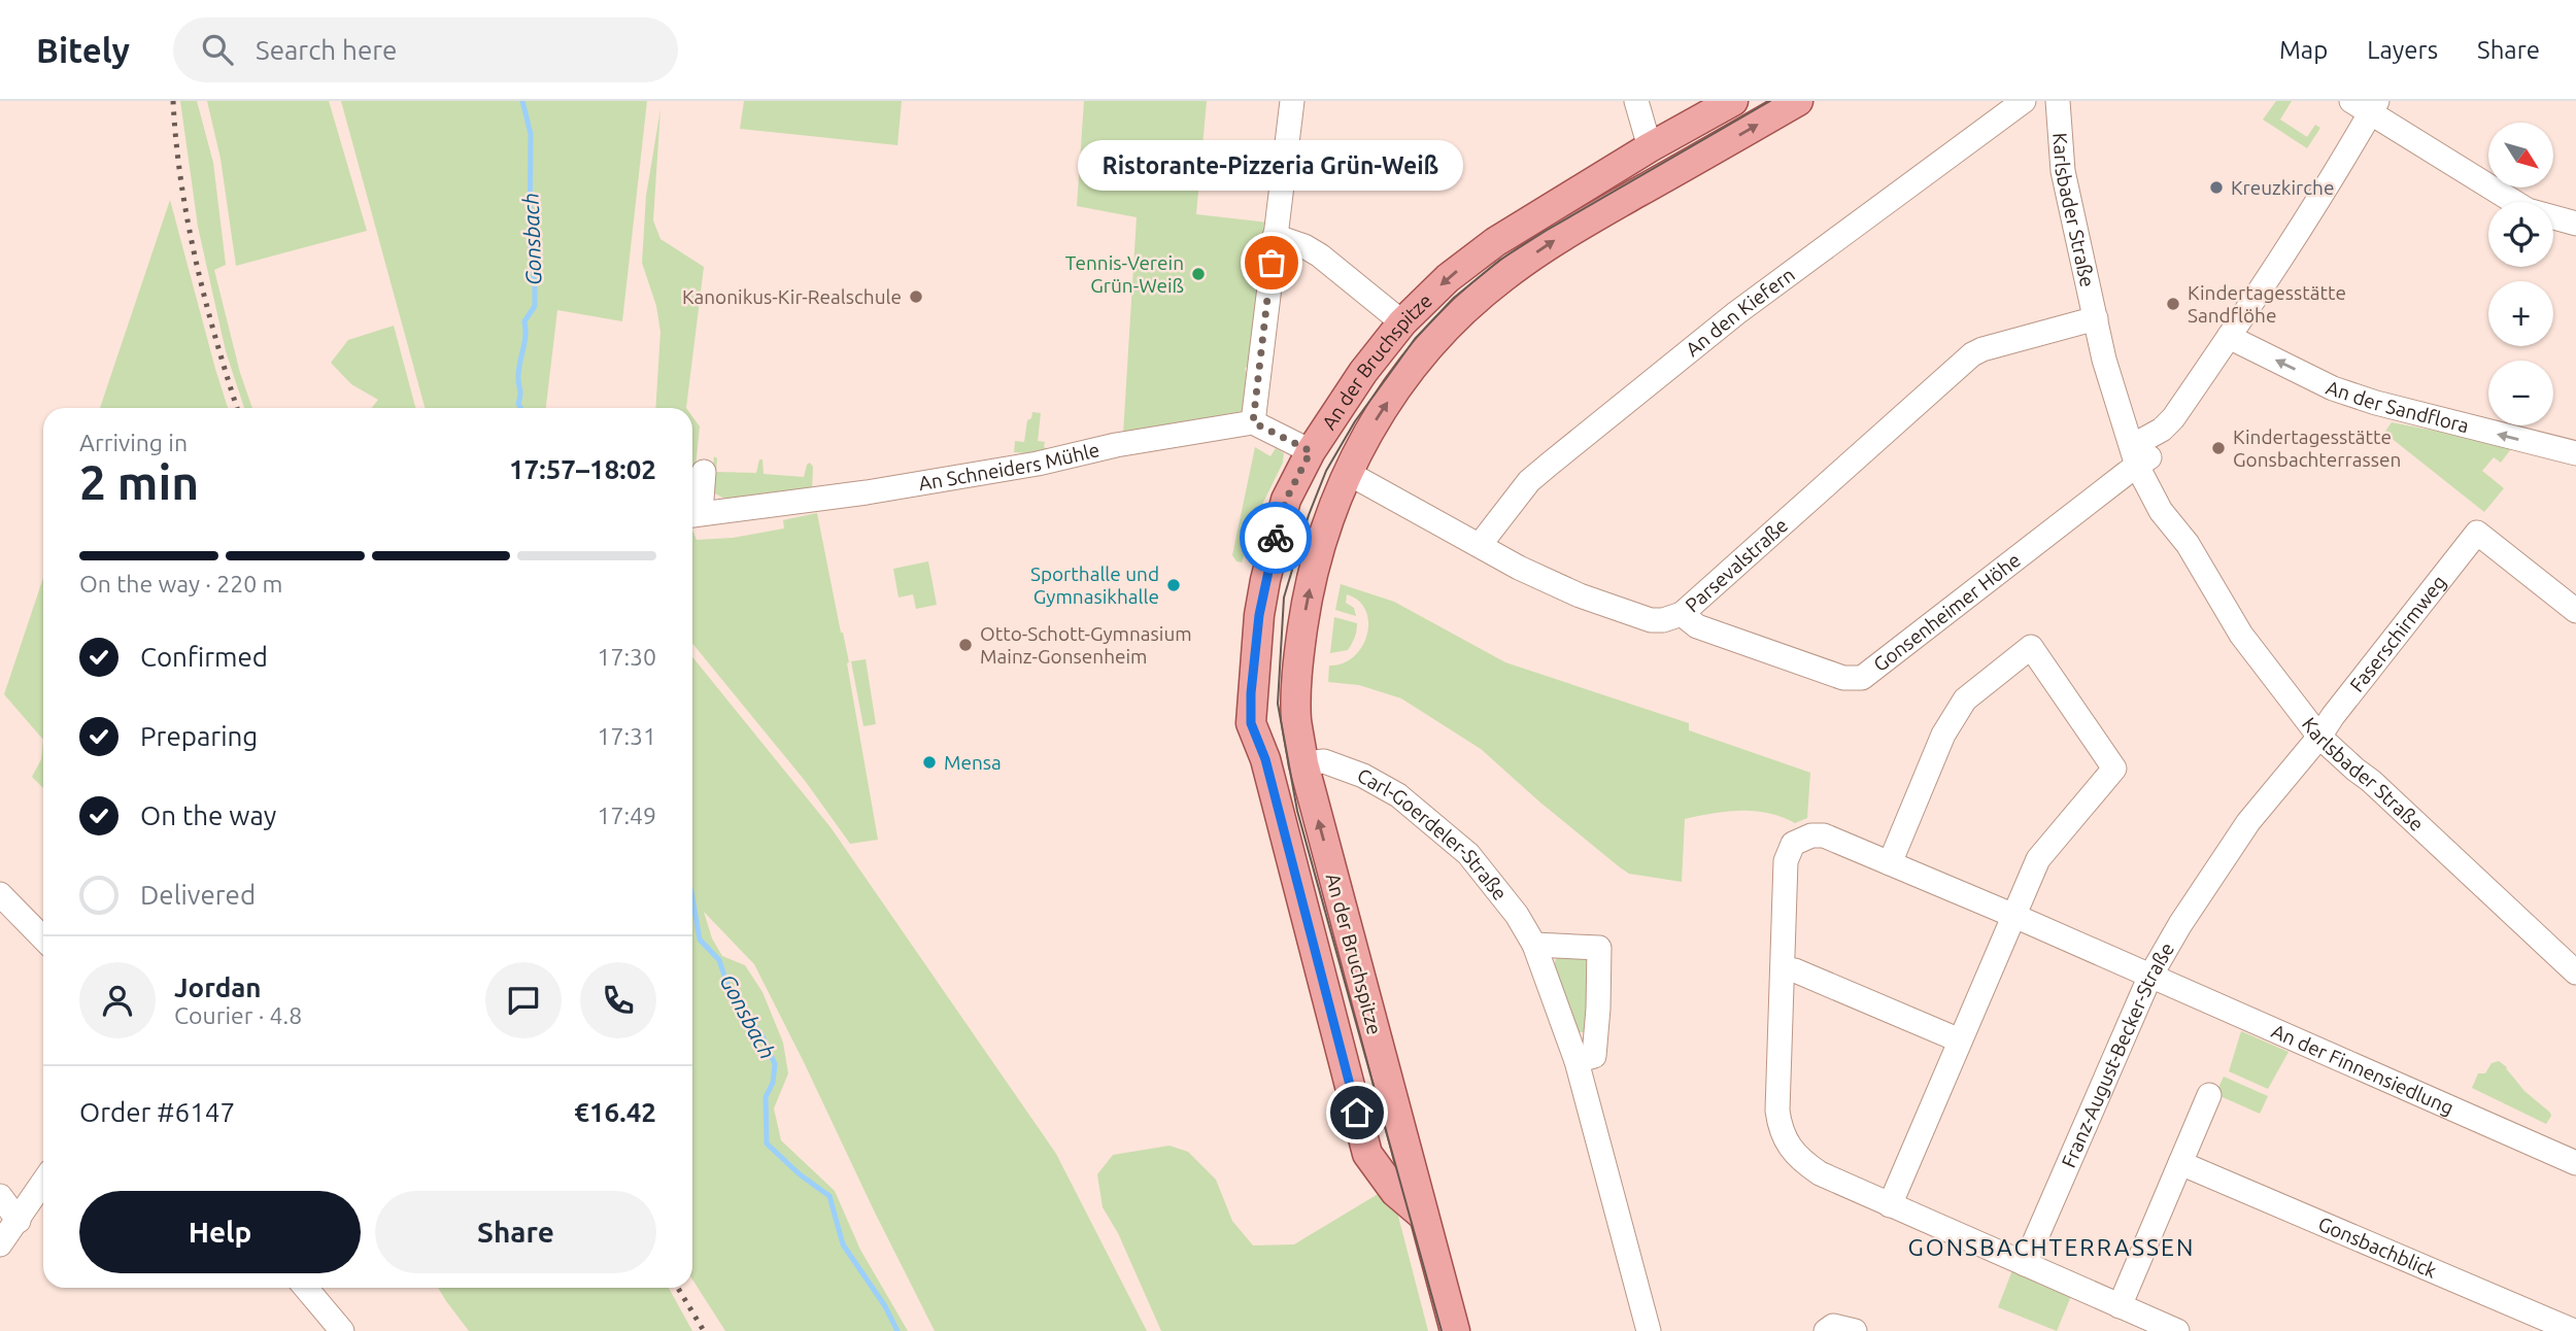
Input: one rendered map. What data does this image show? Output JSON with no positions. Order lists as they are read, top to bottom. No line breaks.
{"streets":{"main road":["An der Bruchspitze"],"street":["Karlsbader Straße","An den Kiefern","An der Sandflora","An Schneiders Mühle","Parsevalstraße","Gonsenheimer Höhe","Faserschirmweg","Carl-Goerdeler-Straße","Franz-August-Becker-Straße","An der Finnensiedlung","Gonsbachblick"]},"crossings":[["Karlsbader Straße","Parsevalstraße"],["Karlsbader Straße","Gonsenheimer Höhe"],["Karlsbader Straße","Faserschirmweg"],["Karlsbader Straße","Franz-August-Becker-Straße"],["An den Kiefern","Parsevalstraße"],["An der Bruchspitze","Parsevalstraße"],["An der Bruchspitze","Carl-Goerdeler-Straße"],["An der Sandflora","Gonsenheimer Höhe"],["Parsevalstraße","Gonsenheimer Höhe"],["Faserschirmweg","Franz-August-Becker-Straße"],["Franz-August-Becker-Straße","An der Finnensiedlung"]],"one_way":["An der Sandflora"],"districts":["GONSBACHTERRASSEN"],"water":["Gonsbach"],"places":["Kreuzkirche","Ristorante-Pizzeria Grün-Weiß","Tennis-Verein Grün-Weiß","Kanonikus-Kir-Realschule","Kindertagesstätte Sandflöhe","Kindertagesstätte Gonsbachterrassen","Sporthalle und Gymnasikhalle","Otto-Schott-Gymnasium Mainz-Gonsenheim","Mensa"],"north":"bottom right","page":{"header":"Bitely","search":"Search here","nav":["Map","Layers","Share"],"map_buttons":["+","−"],"bubble":"Ristorante-Pizzeria Grün-Weiß","heading":["2 min","Arriving in","17:57–18:02"],"panel":["Jordan","Courier · 4.8","Order #6147","€16.42"],"bar":"On the way · 220 m","list":[["Confirmed","17:30"],["Preparing","17:31"],["On the way","17:49"],"Delivered"],"buttons":["Help","Share"]}}
